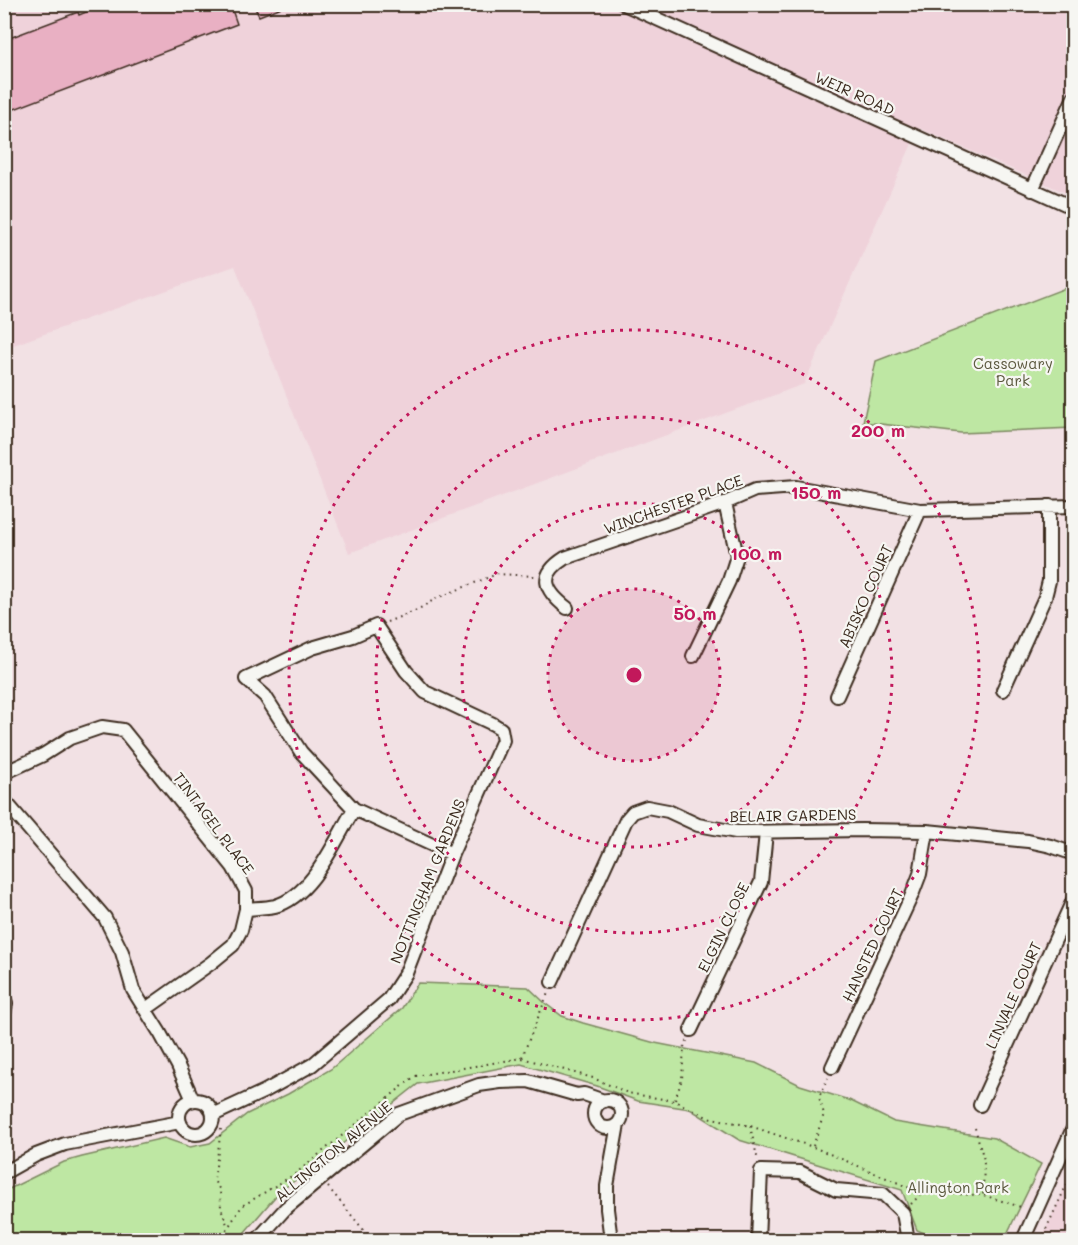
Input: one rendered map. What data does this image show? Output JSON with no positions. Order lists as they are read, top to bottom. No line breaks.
{"streets":{"street":["WEIR ROAD","WINCHESTER PLACE","ABISKO COURT","BELAIR GARDENS","TINTAGEL PLACE","NOTTINGHAM GARDENS","ELGIN CLOSE","HANSTED COURT","LINVALE COURT","ALLINGTON AVENUE"]},"crossings":[["WINCHESTER PLACE","ABISKO COURT"],["BELAIR GARDENS","ELGIN CLOSE"],["BELAIR GARDENS","HANSTED COURT"]],"parks":["Cassowary Park","Allington Park"],"rings":["200 m","150 m","100 m","50 m"]}
